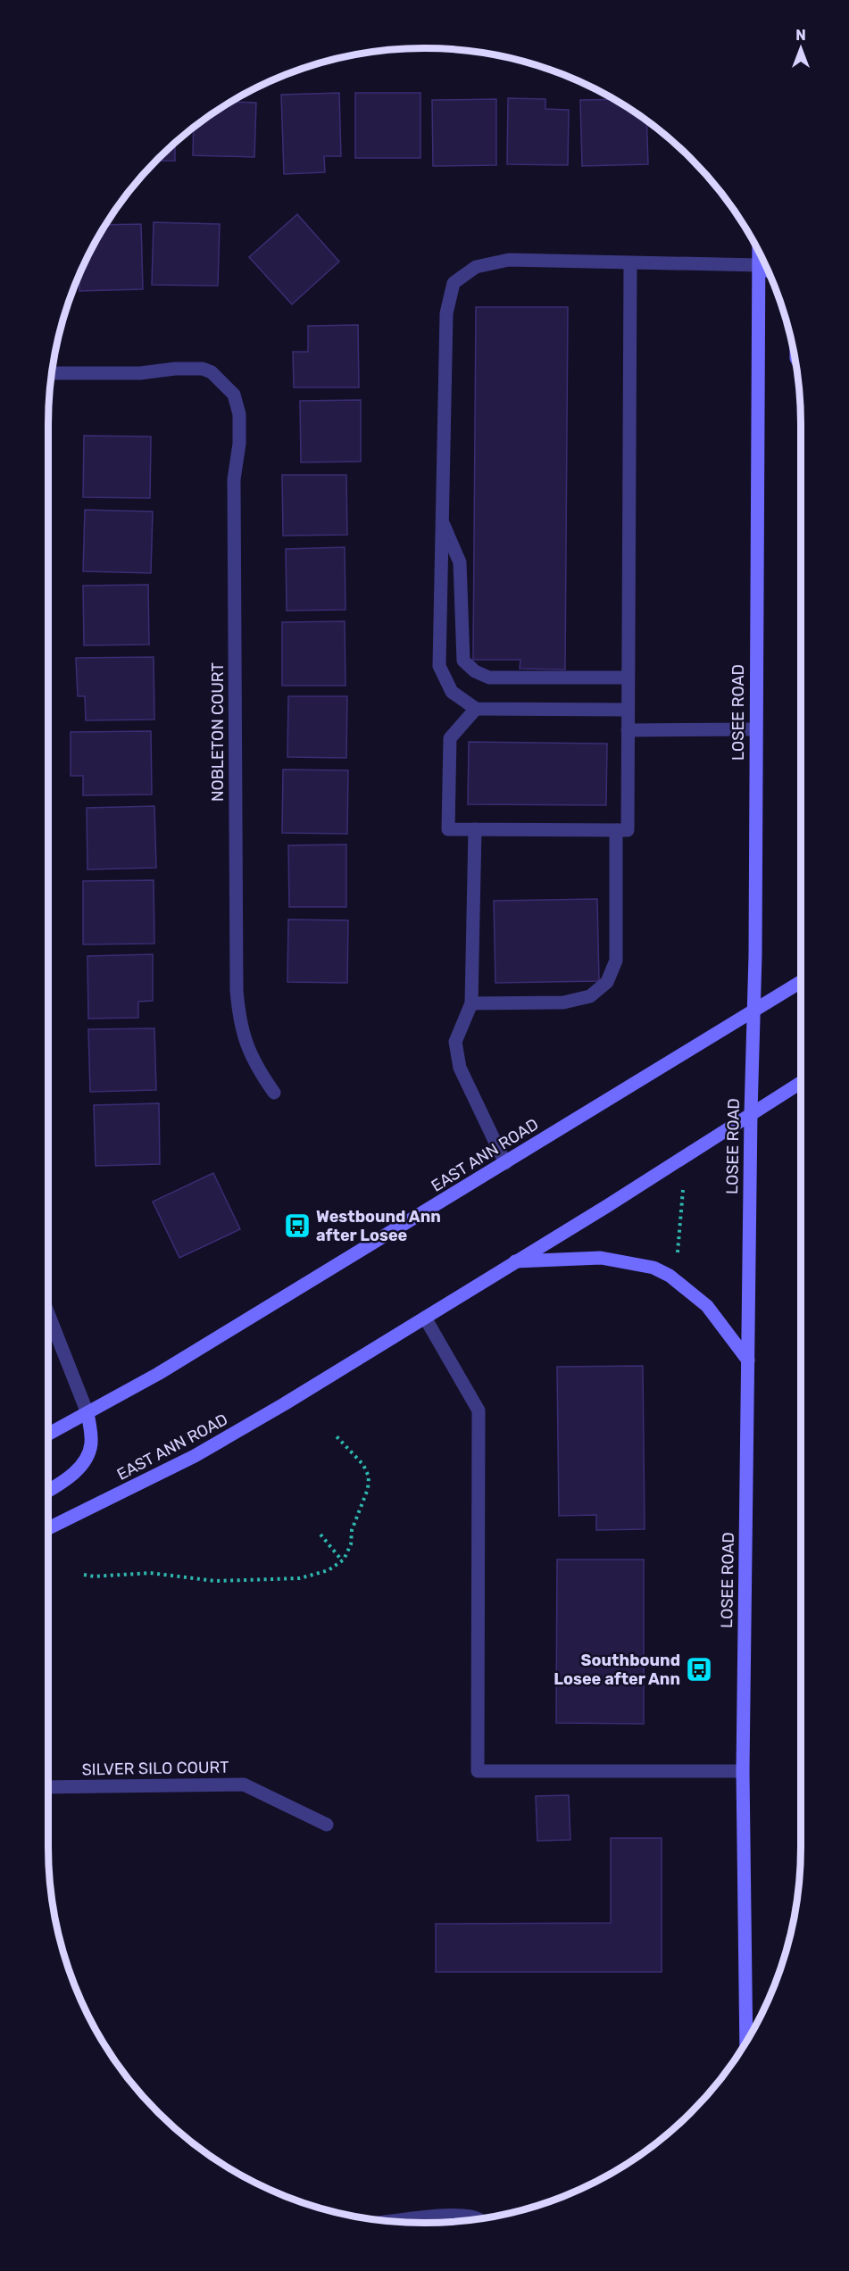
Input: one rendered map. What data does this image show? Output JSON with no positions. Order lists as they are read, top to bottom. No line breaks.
{"streets":{"main road":["LOSEE ROAD","EAST ANN ROAD"],"street":["NOBLETON COURT","SILVER SILO COURT"]},"crossings":[["LOSEE ROAD","EAST ANN ROAD"]],"places":{"bus stop":["Westbound Ann after Losee","Southbound Losee after Ann"]},"north":"top"}
